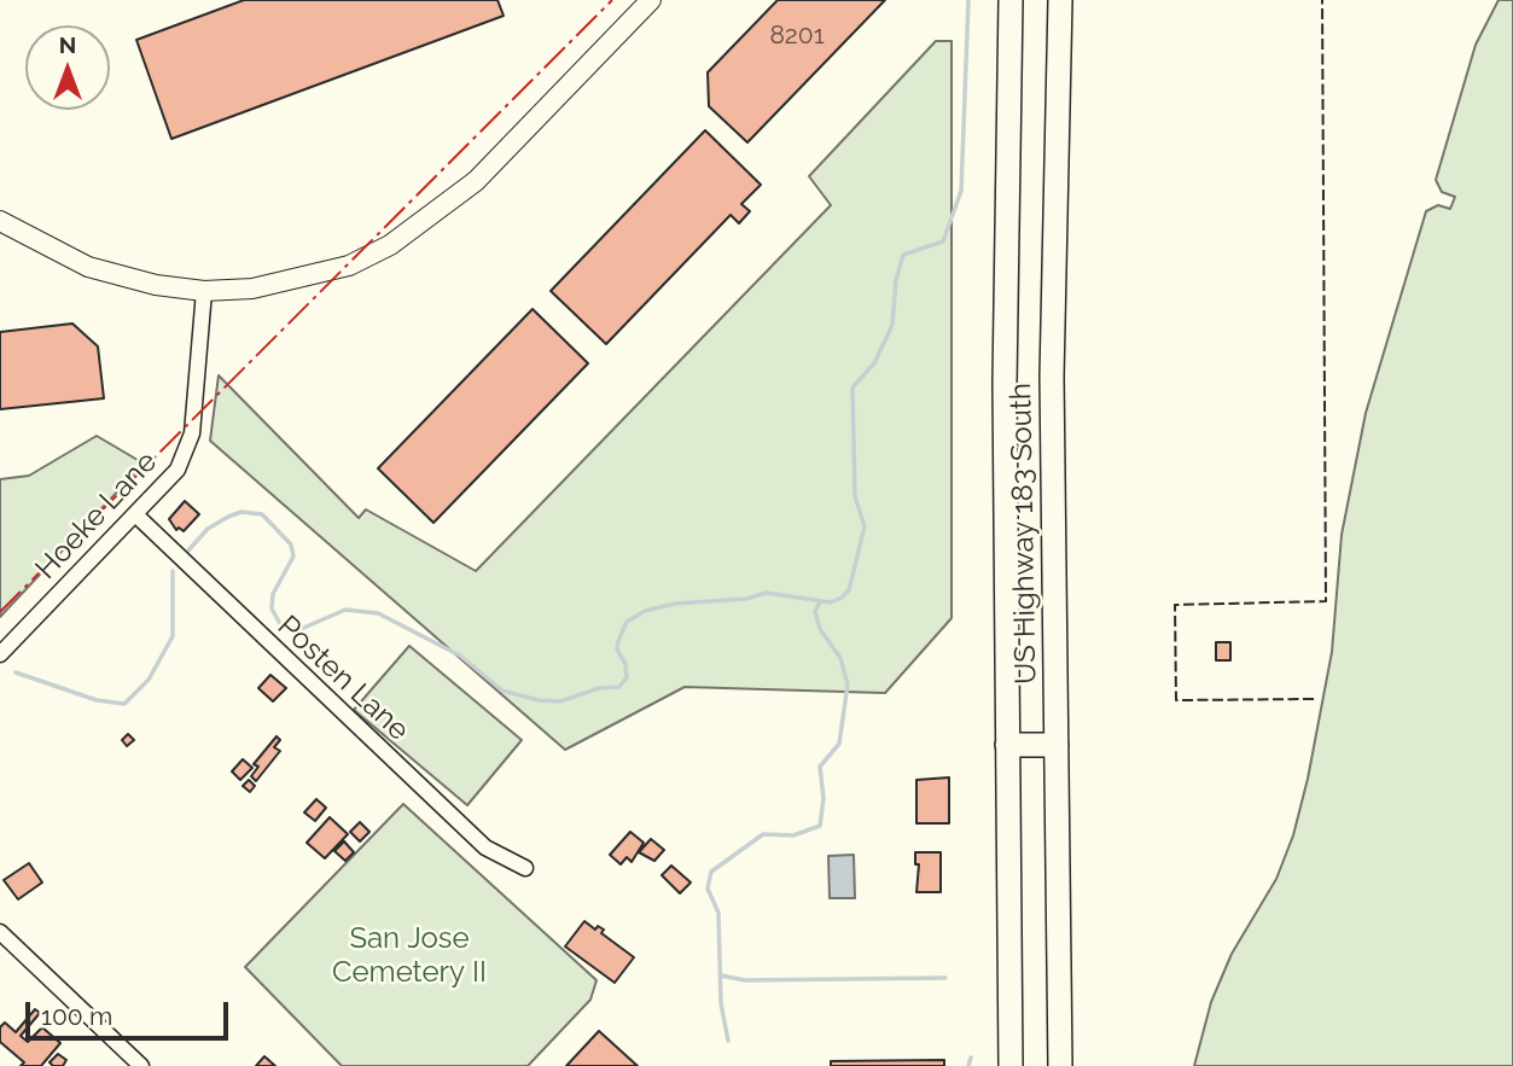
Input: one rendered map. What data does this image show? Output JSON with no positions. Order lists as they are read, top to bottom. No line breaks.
{"streets":{"highway":["US Highway 183 South"],"street":["Hoeke Lane","Posten Lane"]},"crossings":[["Hoeke Lane","Posten Lane"]],"parks":["San Jose Cemetery II"],"house_numbers":["8201"],"scale_bar":"100 m","north":"top"}
